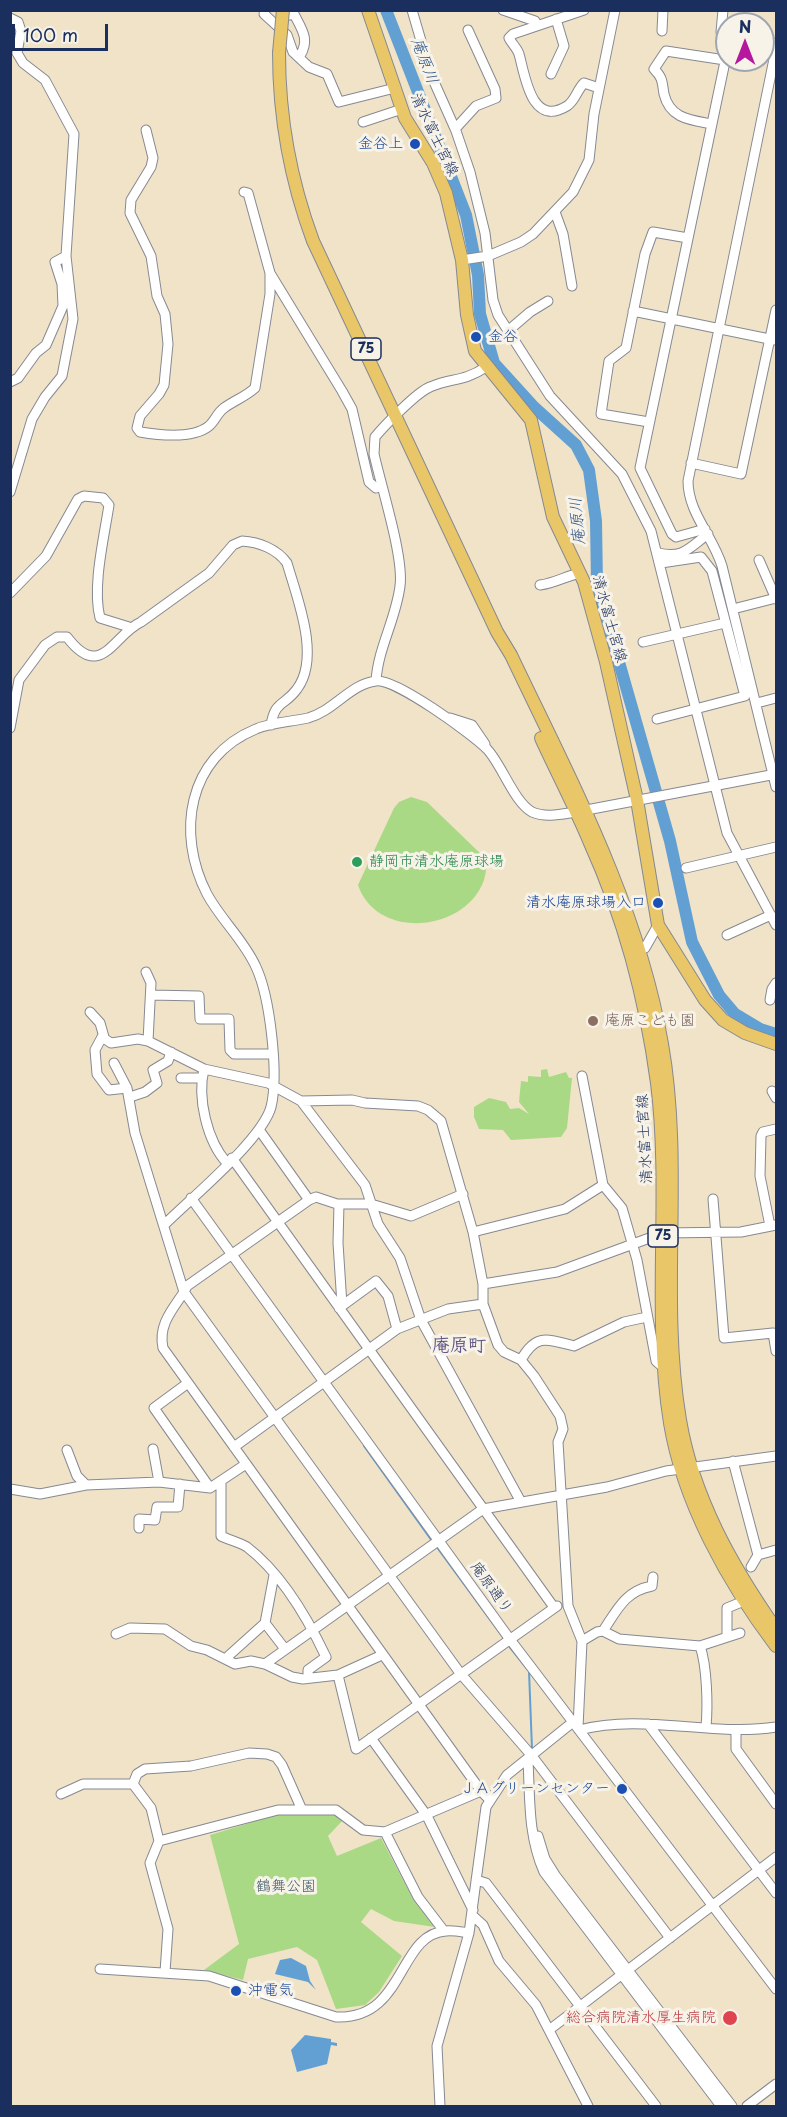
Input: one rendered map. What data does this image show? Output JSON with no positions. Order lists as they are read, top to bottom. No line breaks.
{"streets":{"main road":["清水富士宮線","75"],"street":["庵原通り"]},"districts":["庵原町"],"water":["庵原川"],"parks":["鶴舞公園"],"places":["金谷上","金谷","静岡市清水庵原球場","清水庵原球場入口","庵原こども園","ＪＡグリーンセンター","沖電気","総合病院清水厚生病院"],"scale_bar":"100 m","north":"top"}
